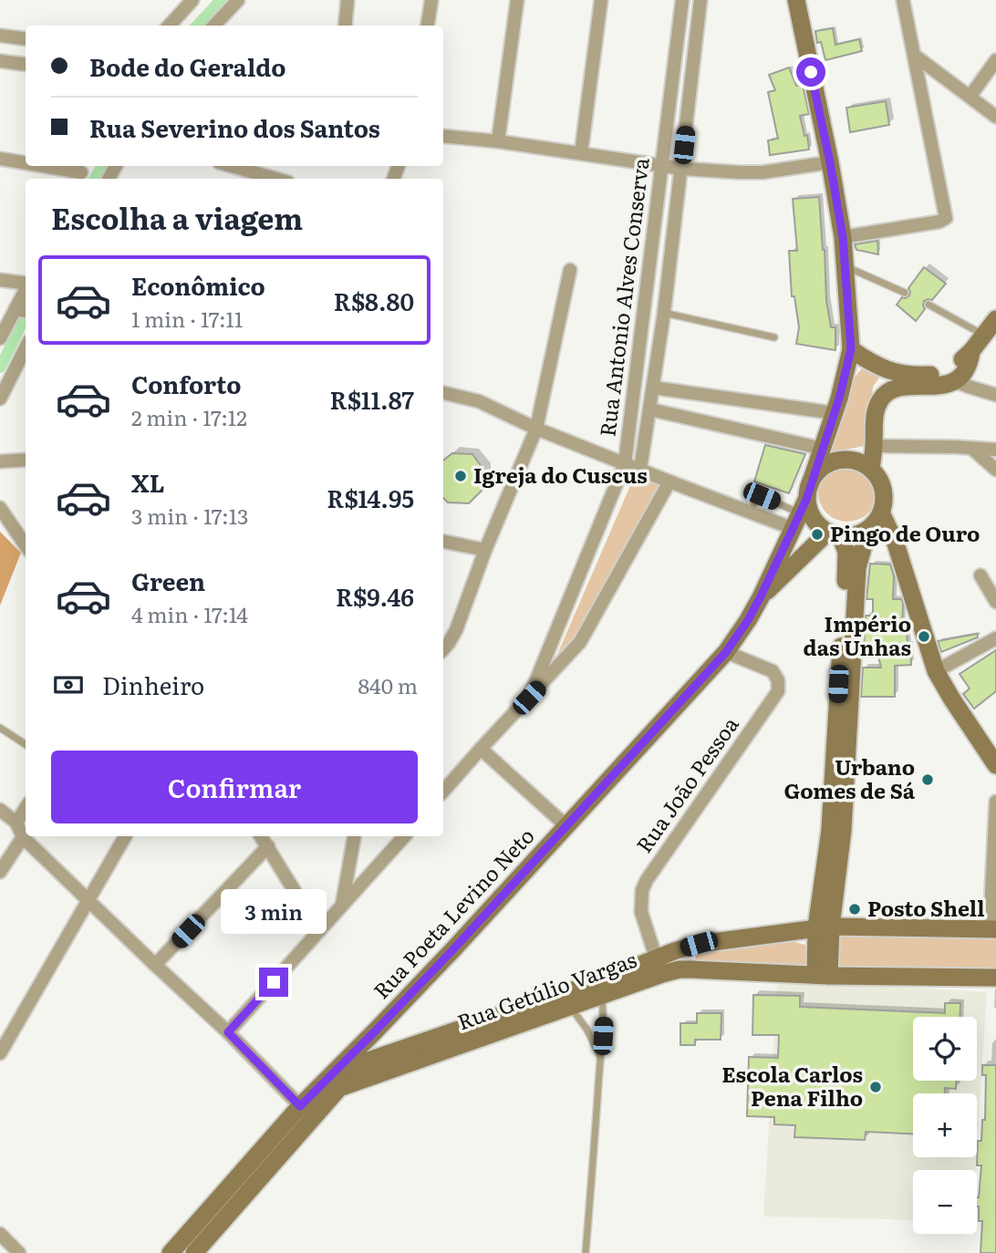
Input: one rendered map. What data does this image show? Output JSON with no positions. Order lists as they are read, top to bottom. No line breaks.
{"streets":{"main road":["Rua Poeta Levino Neto","Rua Getúlio Vargas"],"street":["Rua Antonio Alves Conserva","Rua João Pessoa"]},"crossings":[["Rua João Pessoa","Rua Poeta Levino Neto"],["Rua João Pessoa","Rua Getúlio Vargas"],["Rua Poeta Levino Neto","Rua Getúlio Vargas"]],"places":["Igreja do Cuscus","Pingo de Ouro","Império das Unhas","Urbano Gomes de Sá","Posto Shell","Escola Carlos Pena Filho"],"page":{"banner":["Bode do Geraldo","Rua Severino dos Santos"],"heading":"Escolha a viagem","list":[{"name":"Econômico","note":"1 min · 17:11","value":"R$8.80"},{"name":"Conforto","note":"2 min · 17:12","value":"R$11.87"},{"name":"XL","note":"3 min · 17:13","value":"R$14.95"},{"name":"Green","note":"4 min · 17:14","value":"R$9.46"}],"pay":["Dinheiro","840 m"],"buttons":"Confirmar","bubble":"3 min","map_buttons":["+","−"]}}
